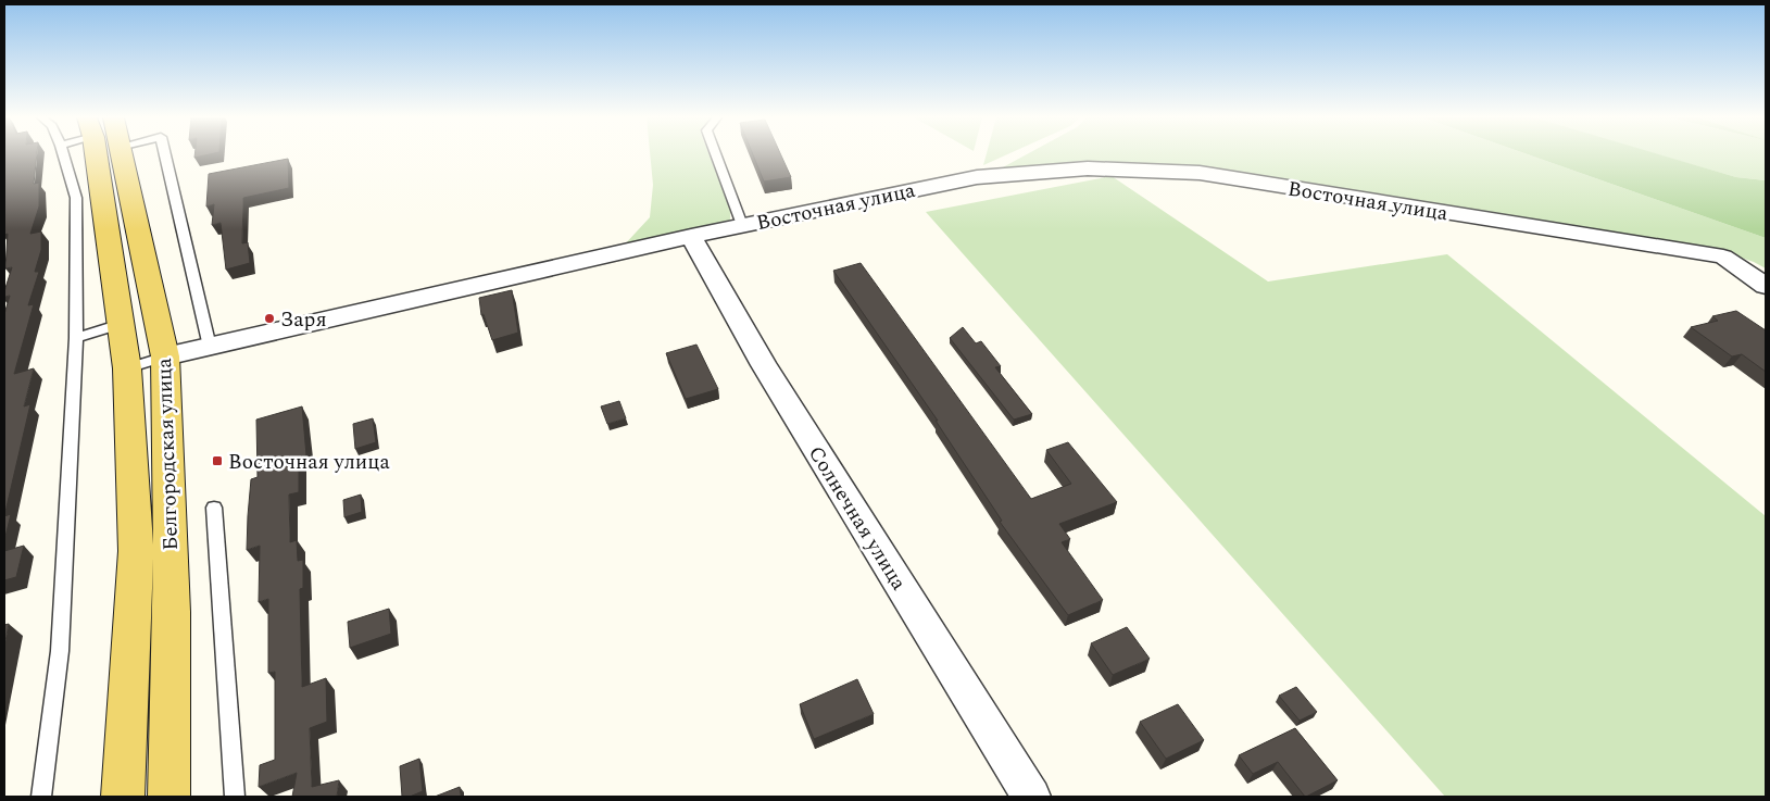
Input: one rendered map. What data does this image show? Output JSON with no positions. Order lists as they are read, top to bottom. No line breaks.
{"streets":{"main road":["Белгородская улица"],"street":["Восточная улица","Солнечная улица"]},"crossings":[["Восточная улица","Белгородская улица"],["Восточная улица","Солнечная улица"]],"places":{"other":["Заря"],"transit":["Восточная улица"]}}
